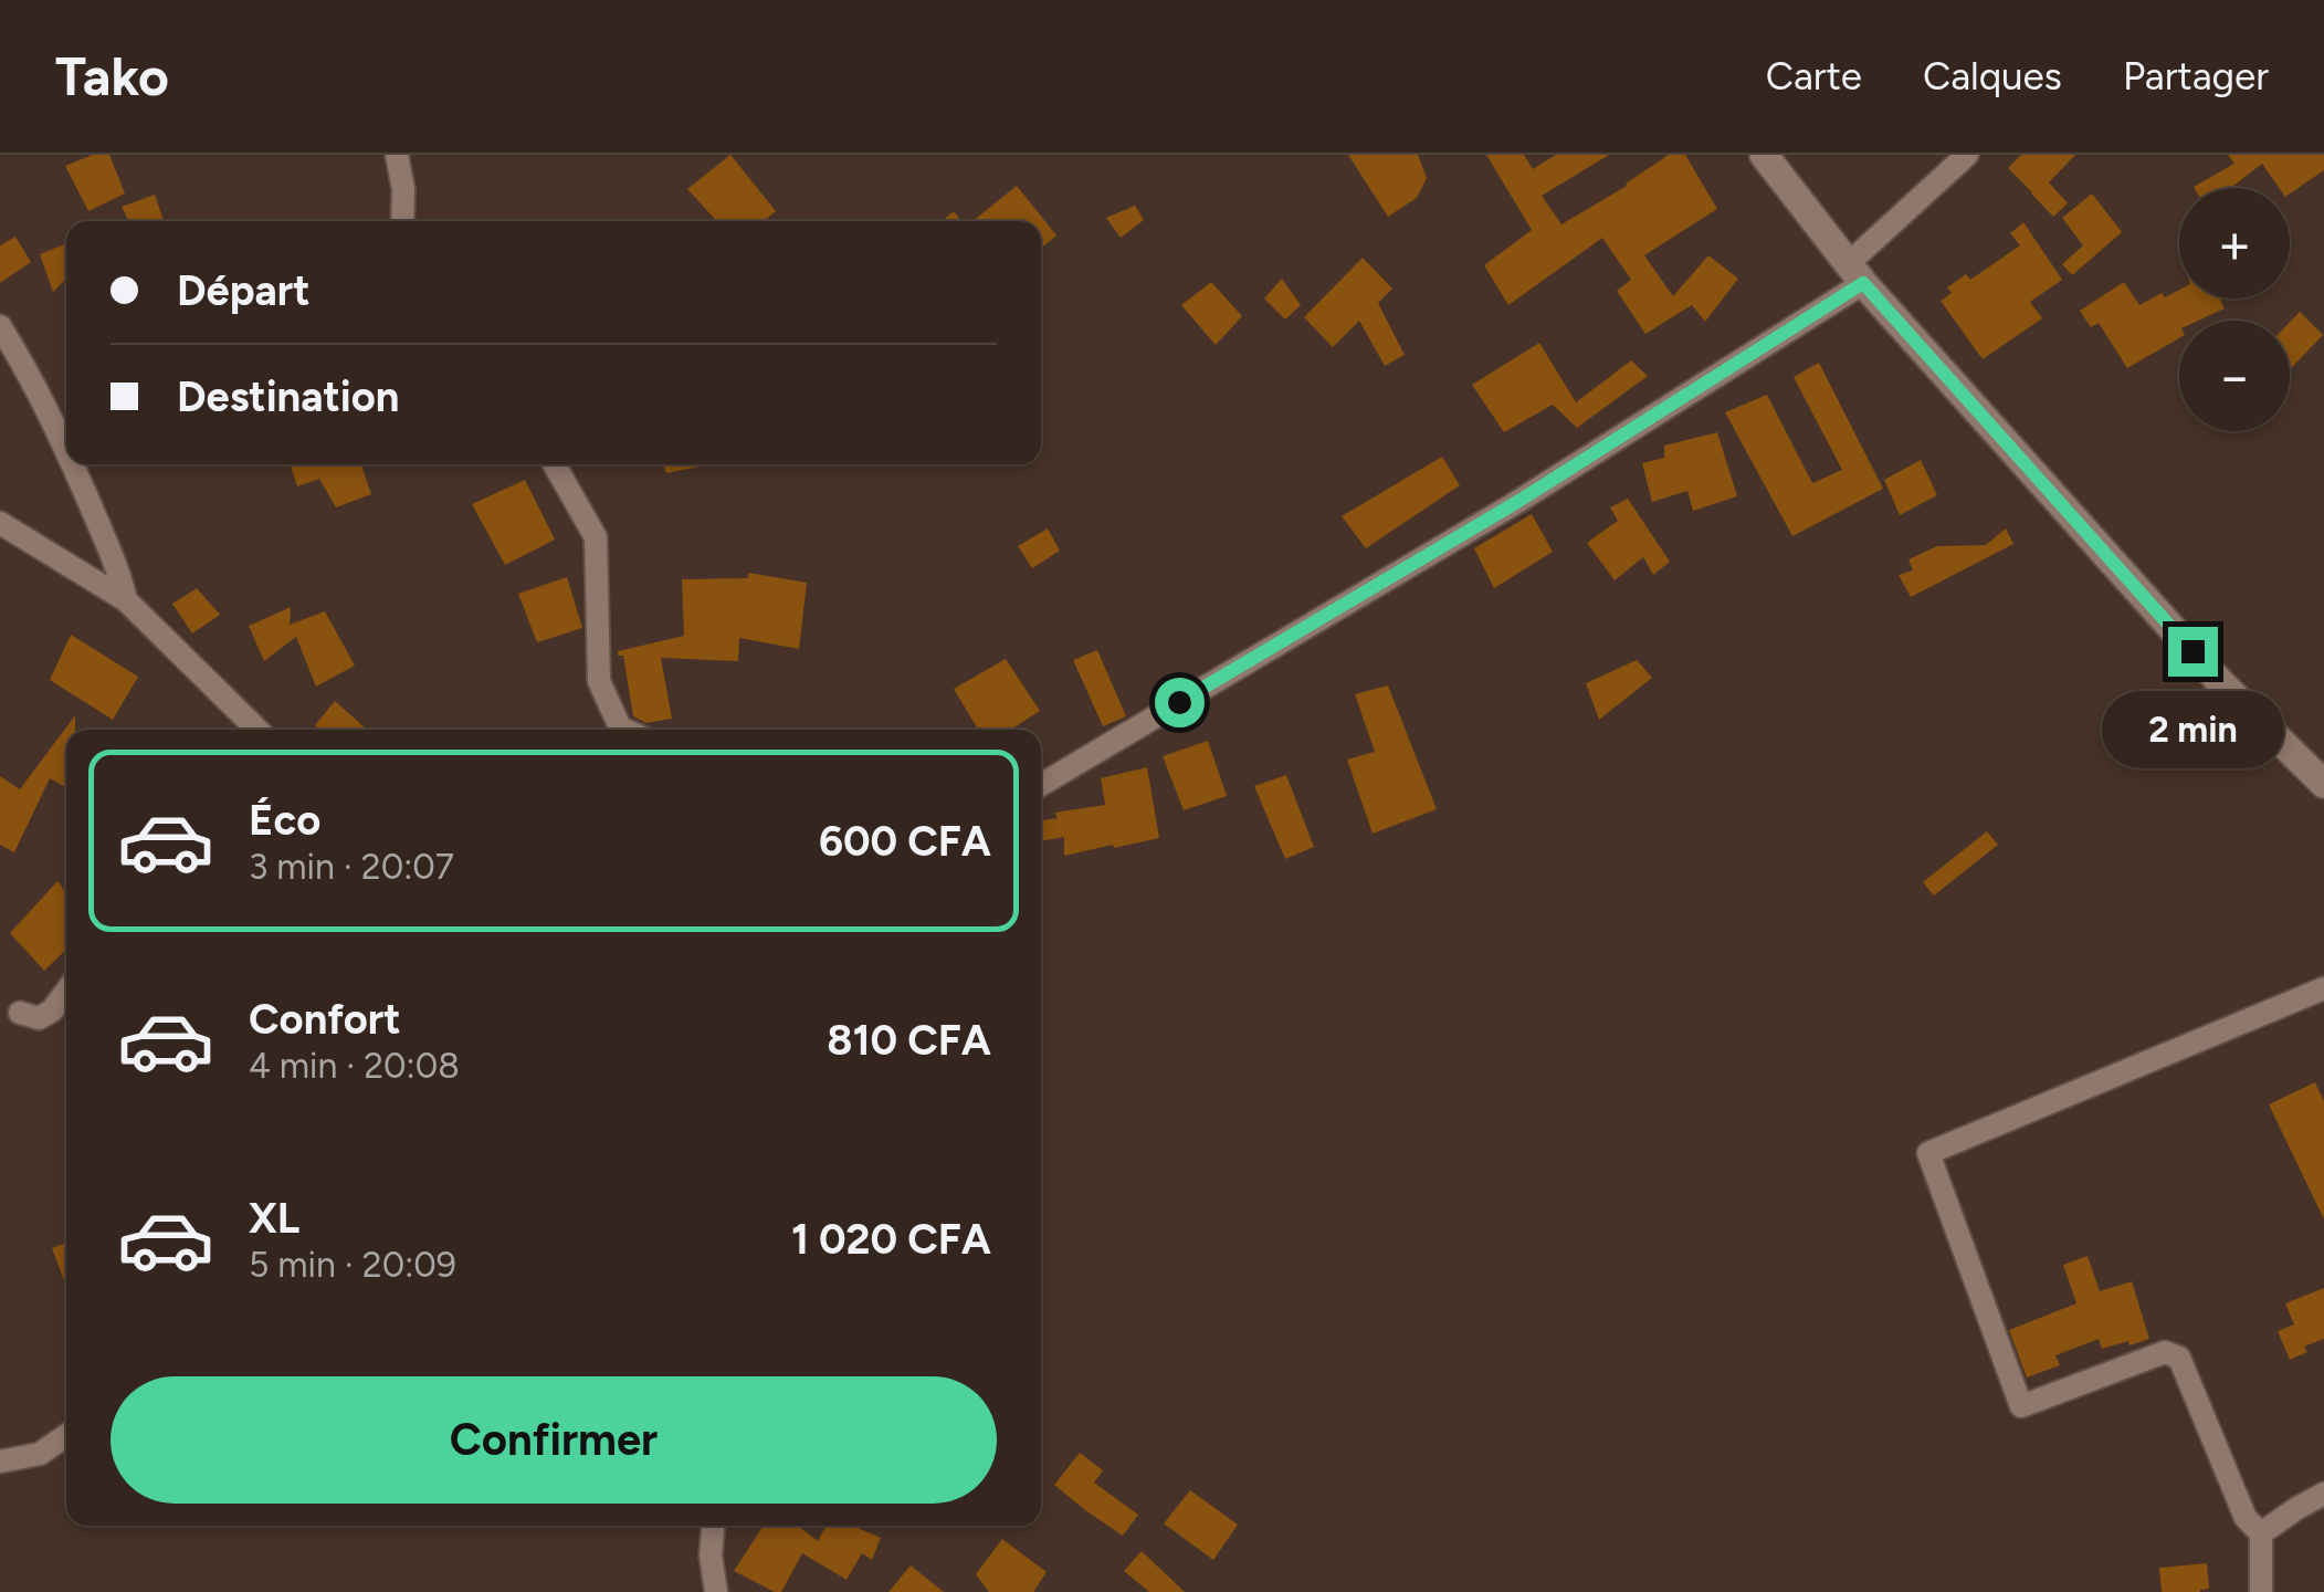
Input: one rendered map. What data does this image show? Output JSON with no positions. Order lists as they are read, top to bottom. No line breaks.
{"page":{"header":"Tako","nav":["Carte","Calques","Partager"],"map_buttons":["+","−"],"banner":["Départ","Destination"],"bubble":"2 min","list":[{"name":"Éco","note":"3 min · 20:07","value":"600 CFA"},{"name":"Confort","note":"4 min · 20:08","value":"810 CFA"},{"name":"XL","note":"5 min · 20:09","value":"1 020 CFA"}],"buttons":"Confirmer"}}
